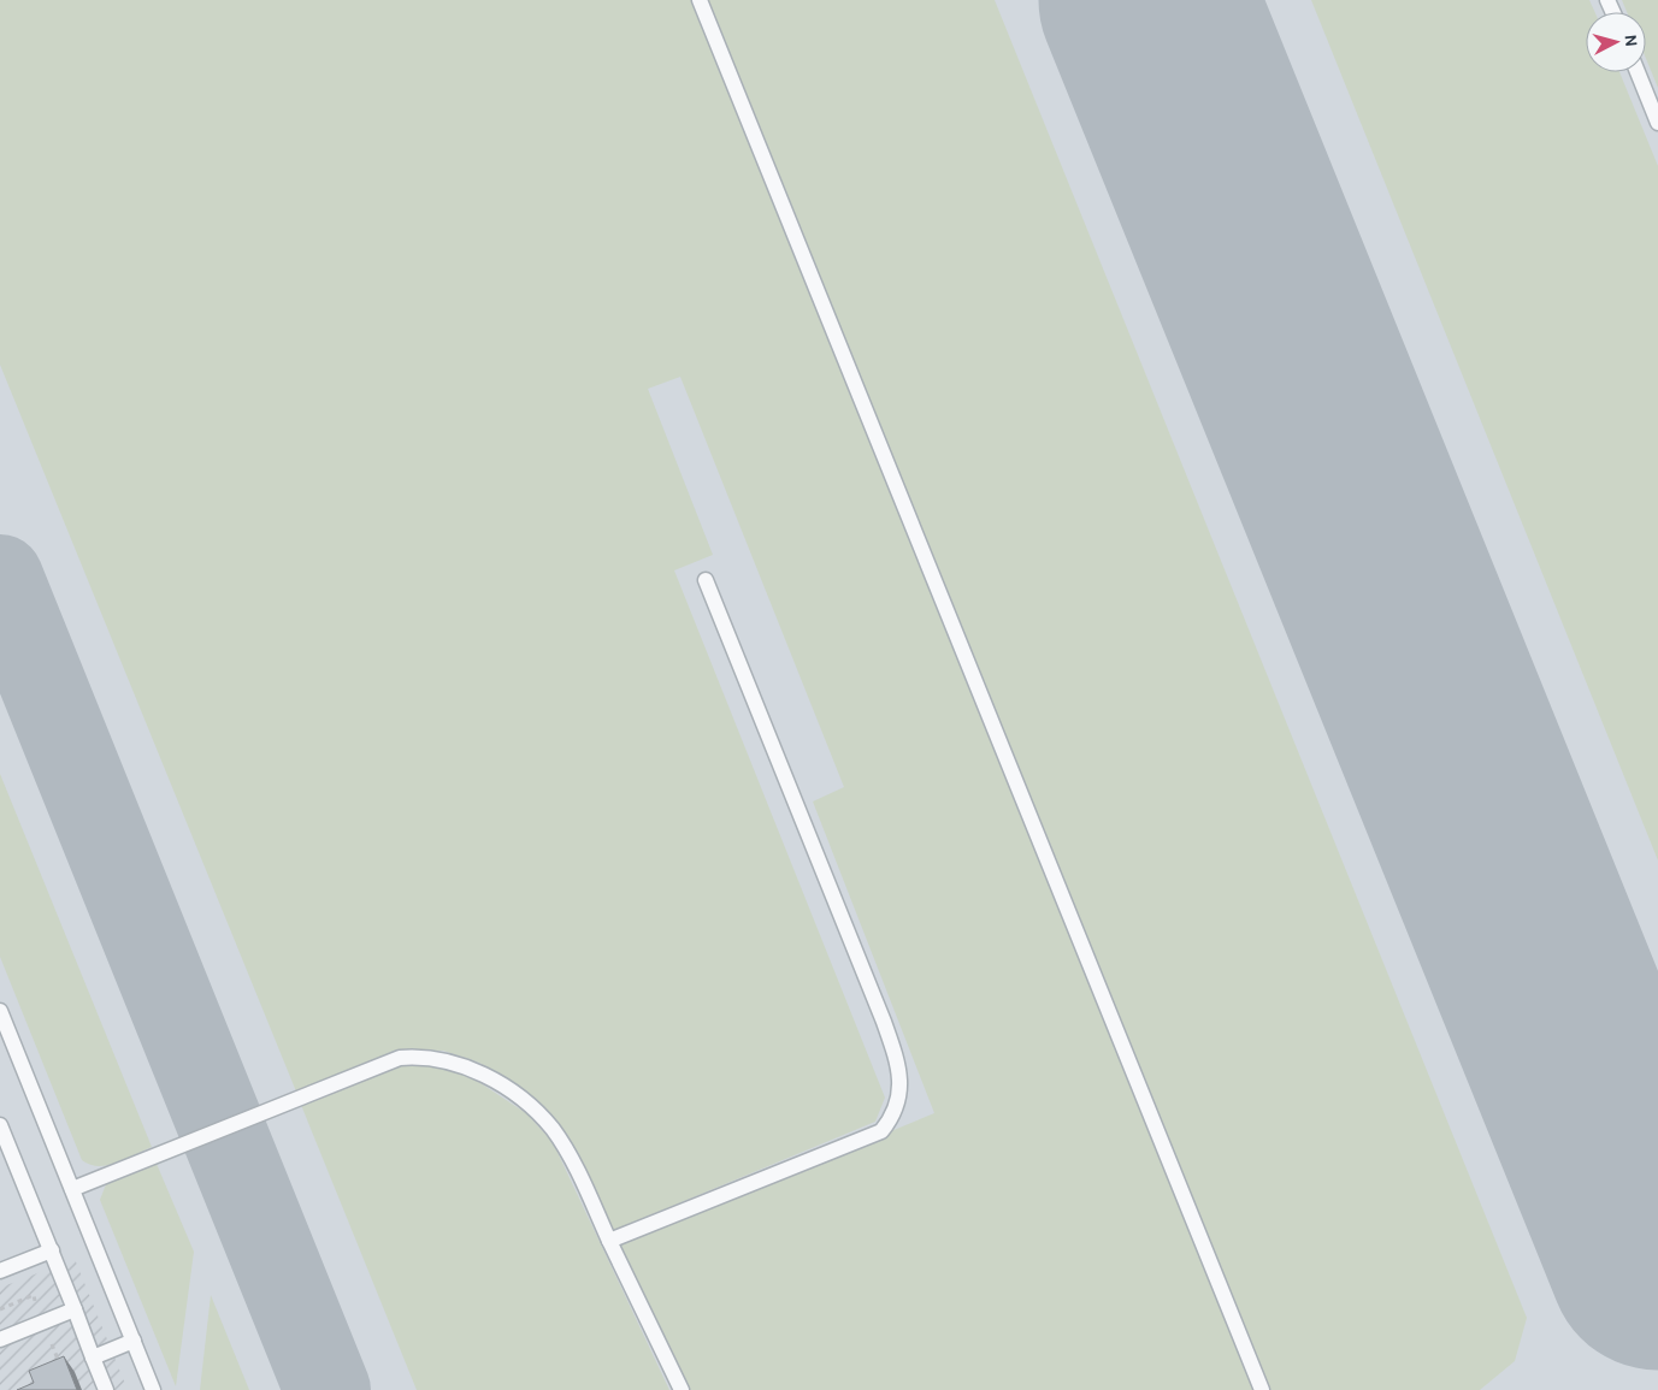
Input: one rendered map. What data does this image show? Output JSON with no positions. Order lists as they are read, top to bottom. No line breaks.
{"north":"right"}
